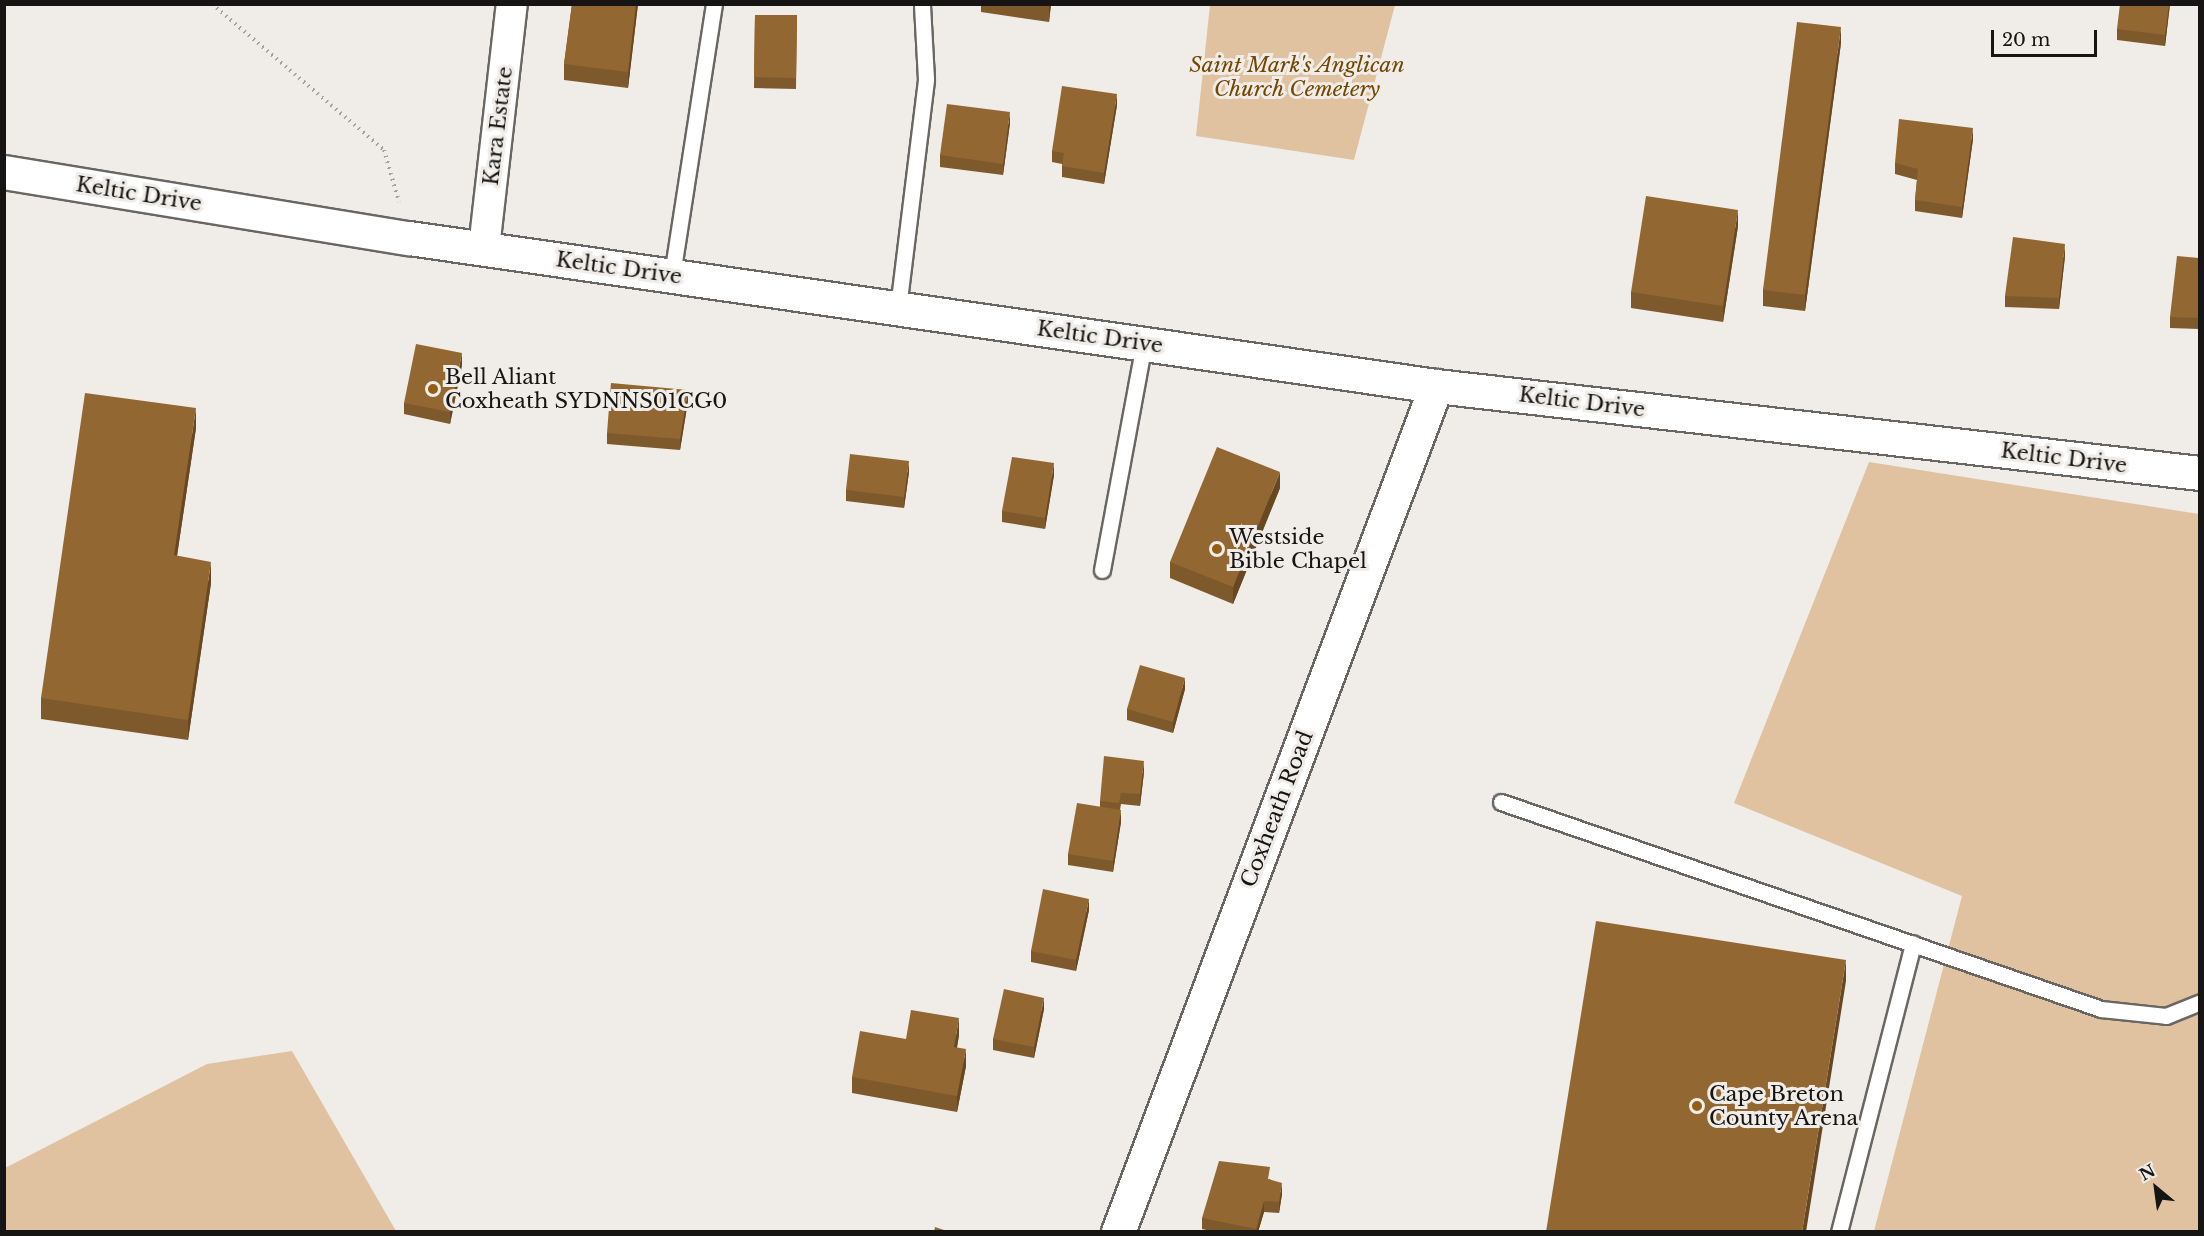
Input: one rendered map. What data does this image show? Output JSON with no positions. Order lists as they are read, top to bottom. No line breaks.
{"streets":{"main road":["Keltic Drive","Coxheath Road"],"street":["Kara Estate"]},"crossings":[["Kara Estate","Keltic Drive"],["Keltic Drive","Coxheath Road"]],"parks":["Saint Mark's Anglican Church Cemetery"],"places":["Bell Aliant Coxheath SYDNNS01CG0","Westside Bible Chapel","Cape Breton County Arena"],"scale_bar":"20 m","north":"top left"}
